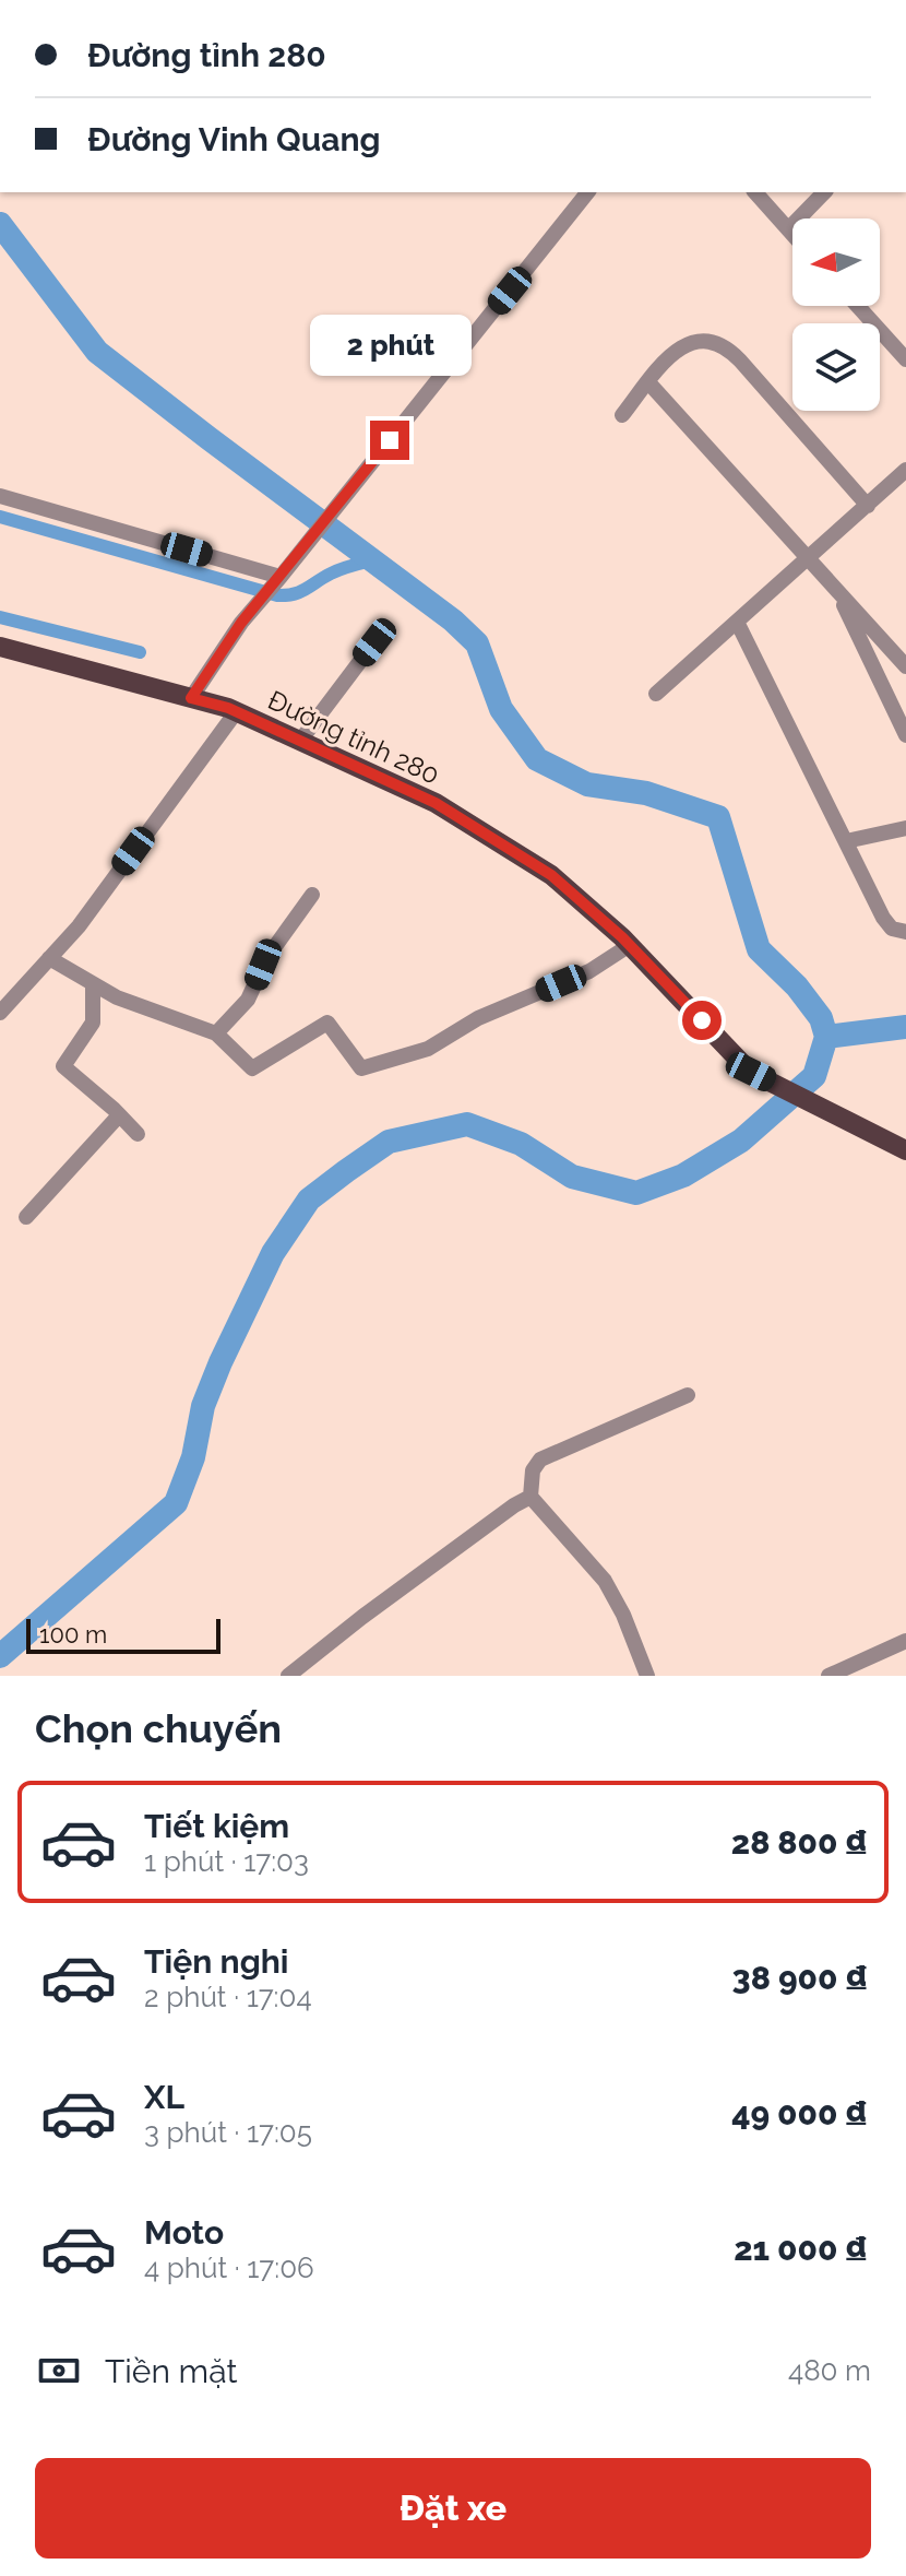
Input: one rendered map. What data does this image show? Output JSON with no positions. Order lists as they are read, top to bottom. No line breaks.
{"streets":{"main road":["Đường tỉnh 280"]},"scale_bar":"100 m","north":"left","page":{"banner":["Đường tỉnh 280","Đường Vinh Quang"],"bubble":"2 phút","scale":"100 m","heading":"Chọn chuyến","list":[{"name":"Tiết kiệm","note":"1 phút · 17:03","value":"28 800 ₫"},{"name":"Tiện nghi","note":"2 phút · 17:04","value":"38 900 ₫"},{"name":"XL","note":"3 phút · 17:05","value":"49 000 ₫"},{"name":"Moto","note":"4 phút · 17:06","value":"21 000 ₫"}],"pay":["Tiền mặt","480 m"],"buttons":"Đặt xe"}}
